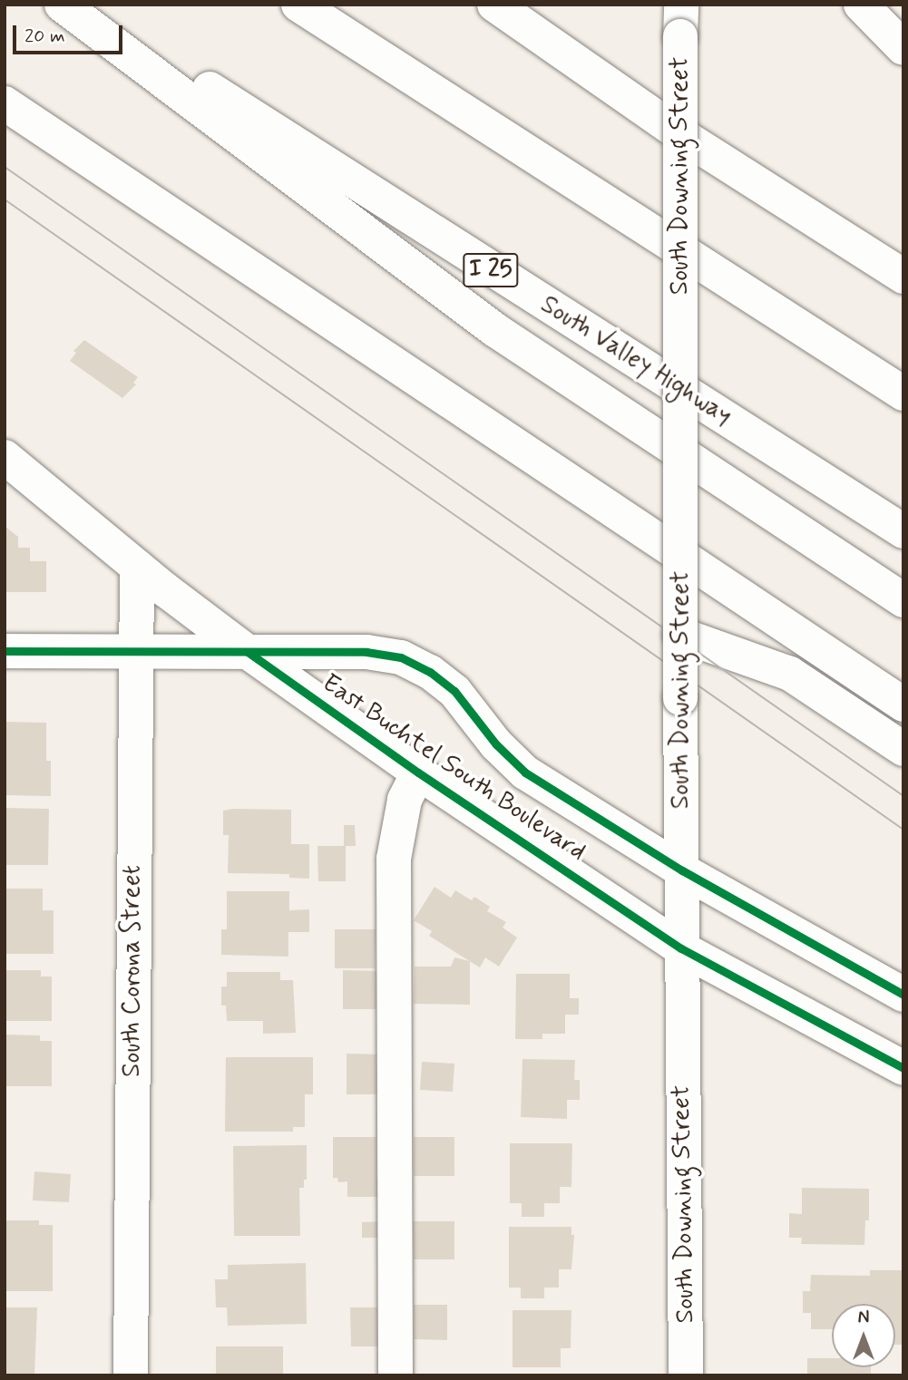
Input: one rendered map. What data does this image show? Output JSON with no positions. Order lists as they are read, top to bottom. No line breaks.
{"streets":{"main road":["South Downing Street","I 25","South Valley Highway","East Buchtel South Boulevard","South Corona Street"]},"crossings":[["South Downing Street","East Buchtel South Boulevard"],["East Buchtel South Boulevard","South Corona Street"]],"scale_bar":"20 m","north":"top"}
